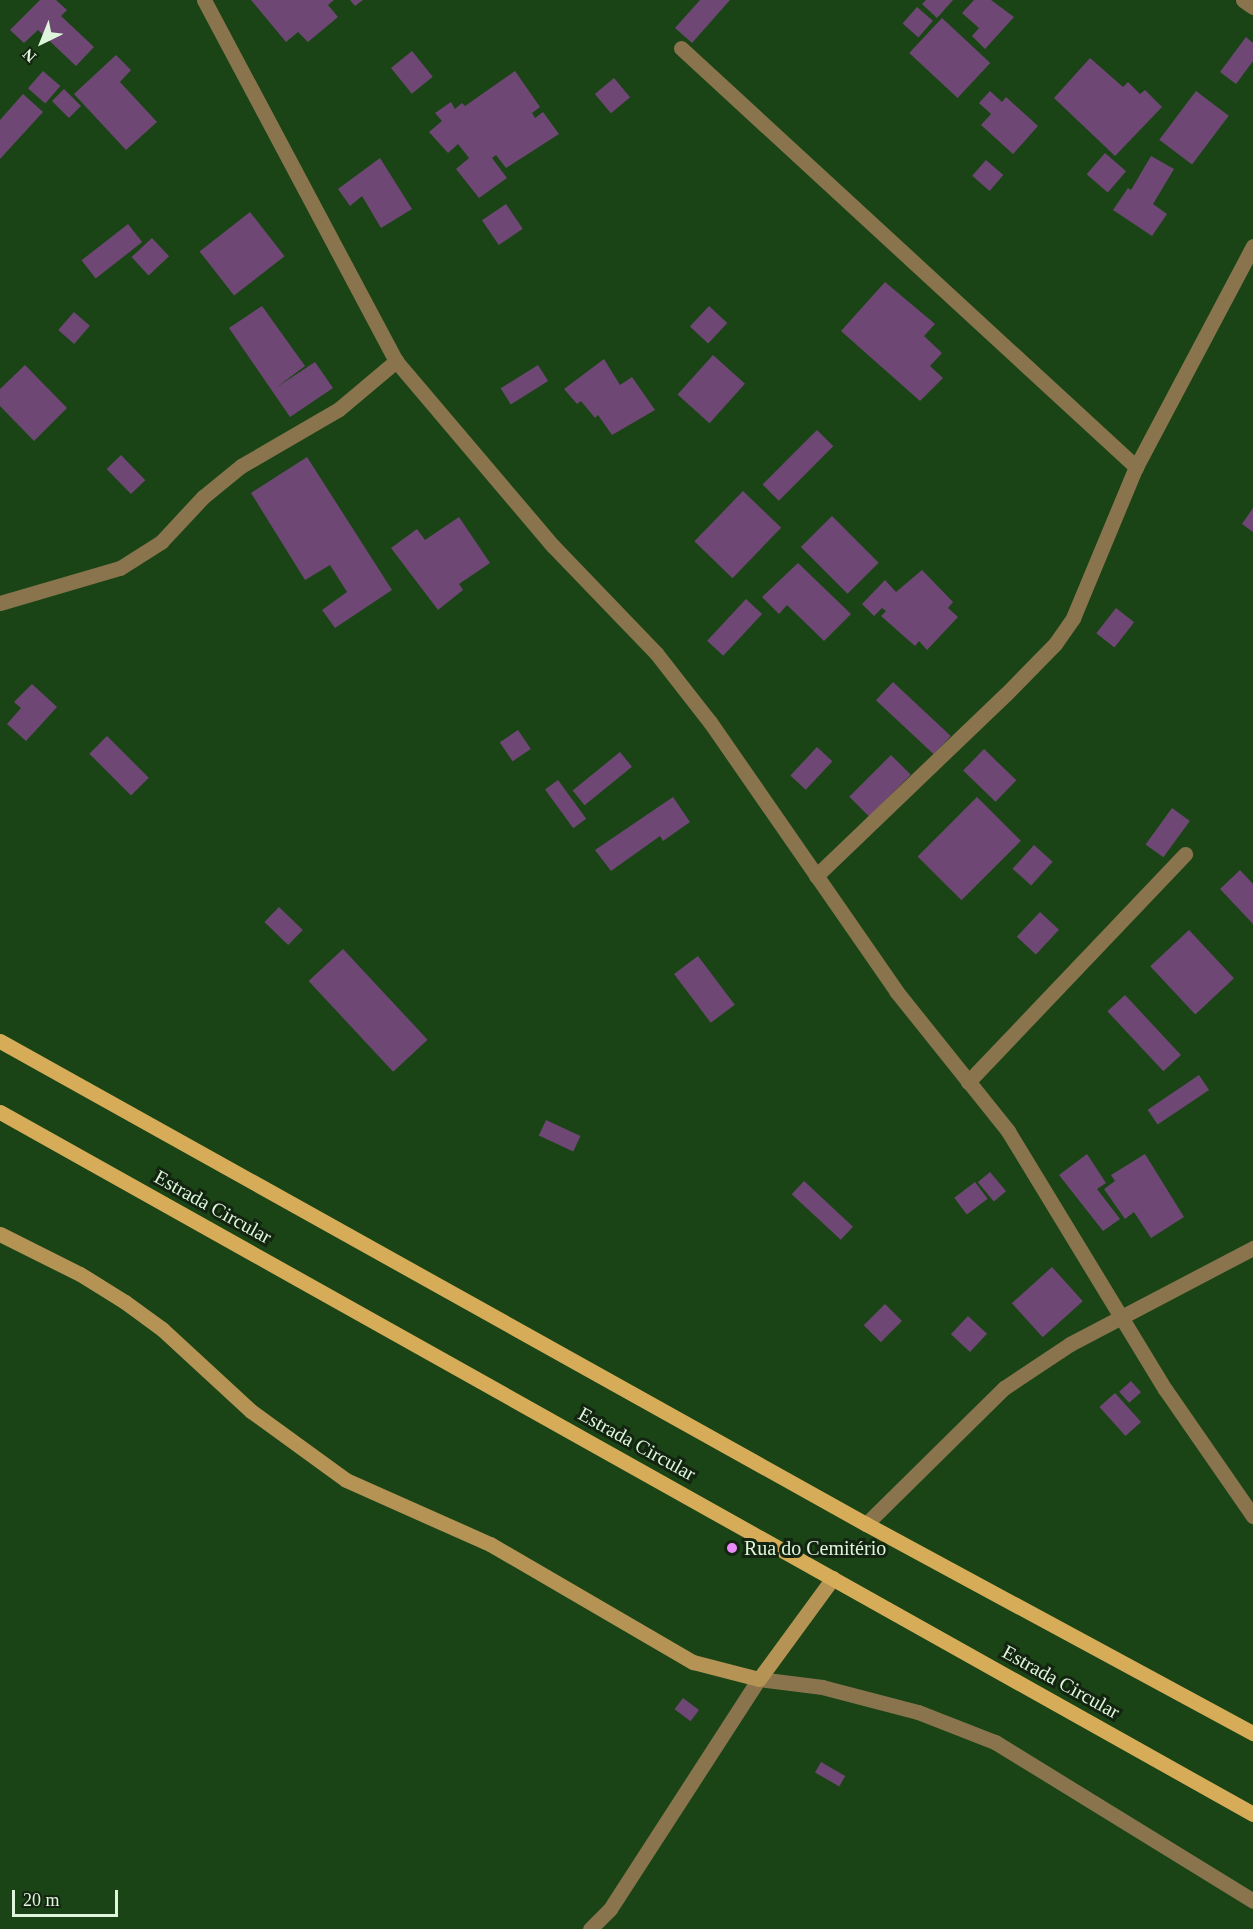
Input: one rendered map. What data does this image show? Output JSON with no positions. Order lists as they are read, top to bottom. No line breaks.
{"streets":{"main road":["Estrada Circular"]},"places":["Rua do Cemitério"],"scale_bar":"20 m","north":"bottom left"}
